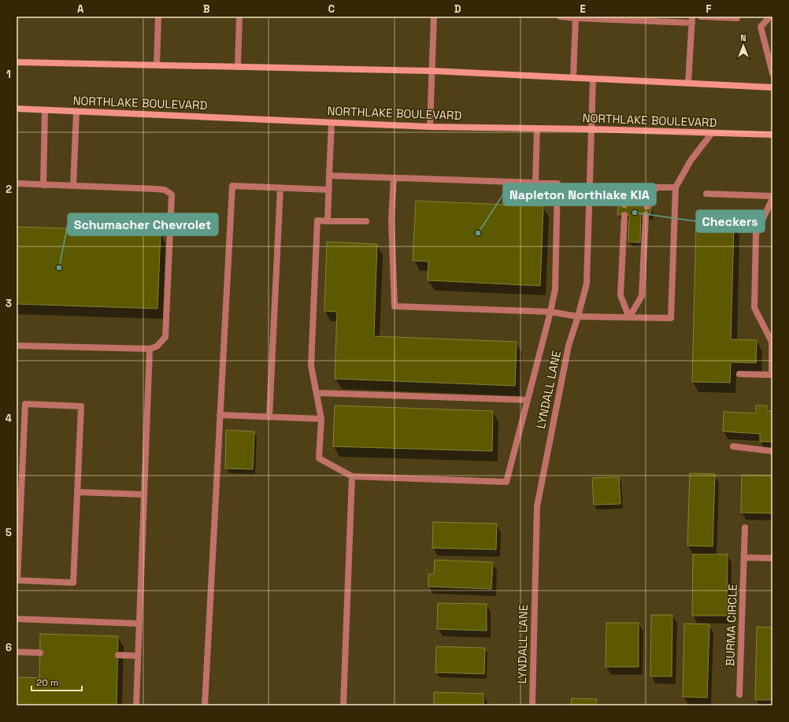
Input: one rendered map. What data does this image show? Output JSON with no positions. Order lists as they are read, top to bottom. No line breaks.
{"streets":{"main road":["NORTHLAKE BOULEVARD"],"street":["LYNDALL LANE","BURMA CIRCLE"]},"crossings":[["NORTHLAKE BOULEVARD","LYNDALL LANE"]],"places":["Checkers","Napleton Northlake KIA","Schumacher Chevrolet"],"scale_bar":"20 m","north":"top","grid":{"columns":["A","B","C","D","E","F"],"rows":["1","2","3","4","5","6"]}}
